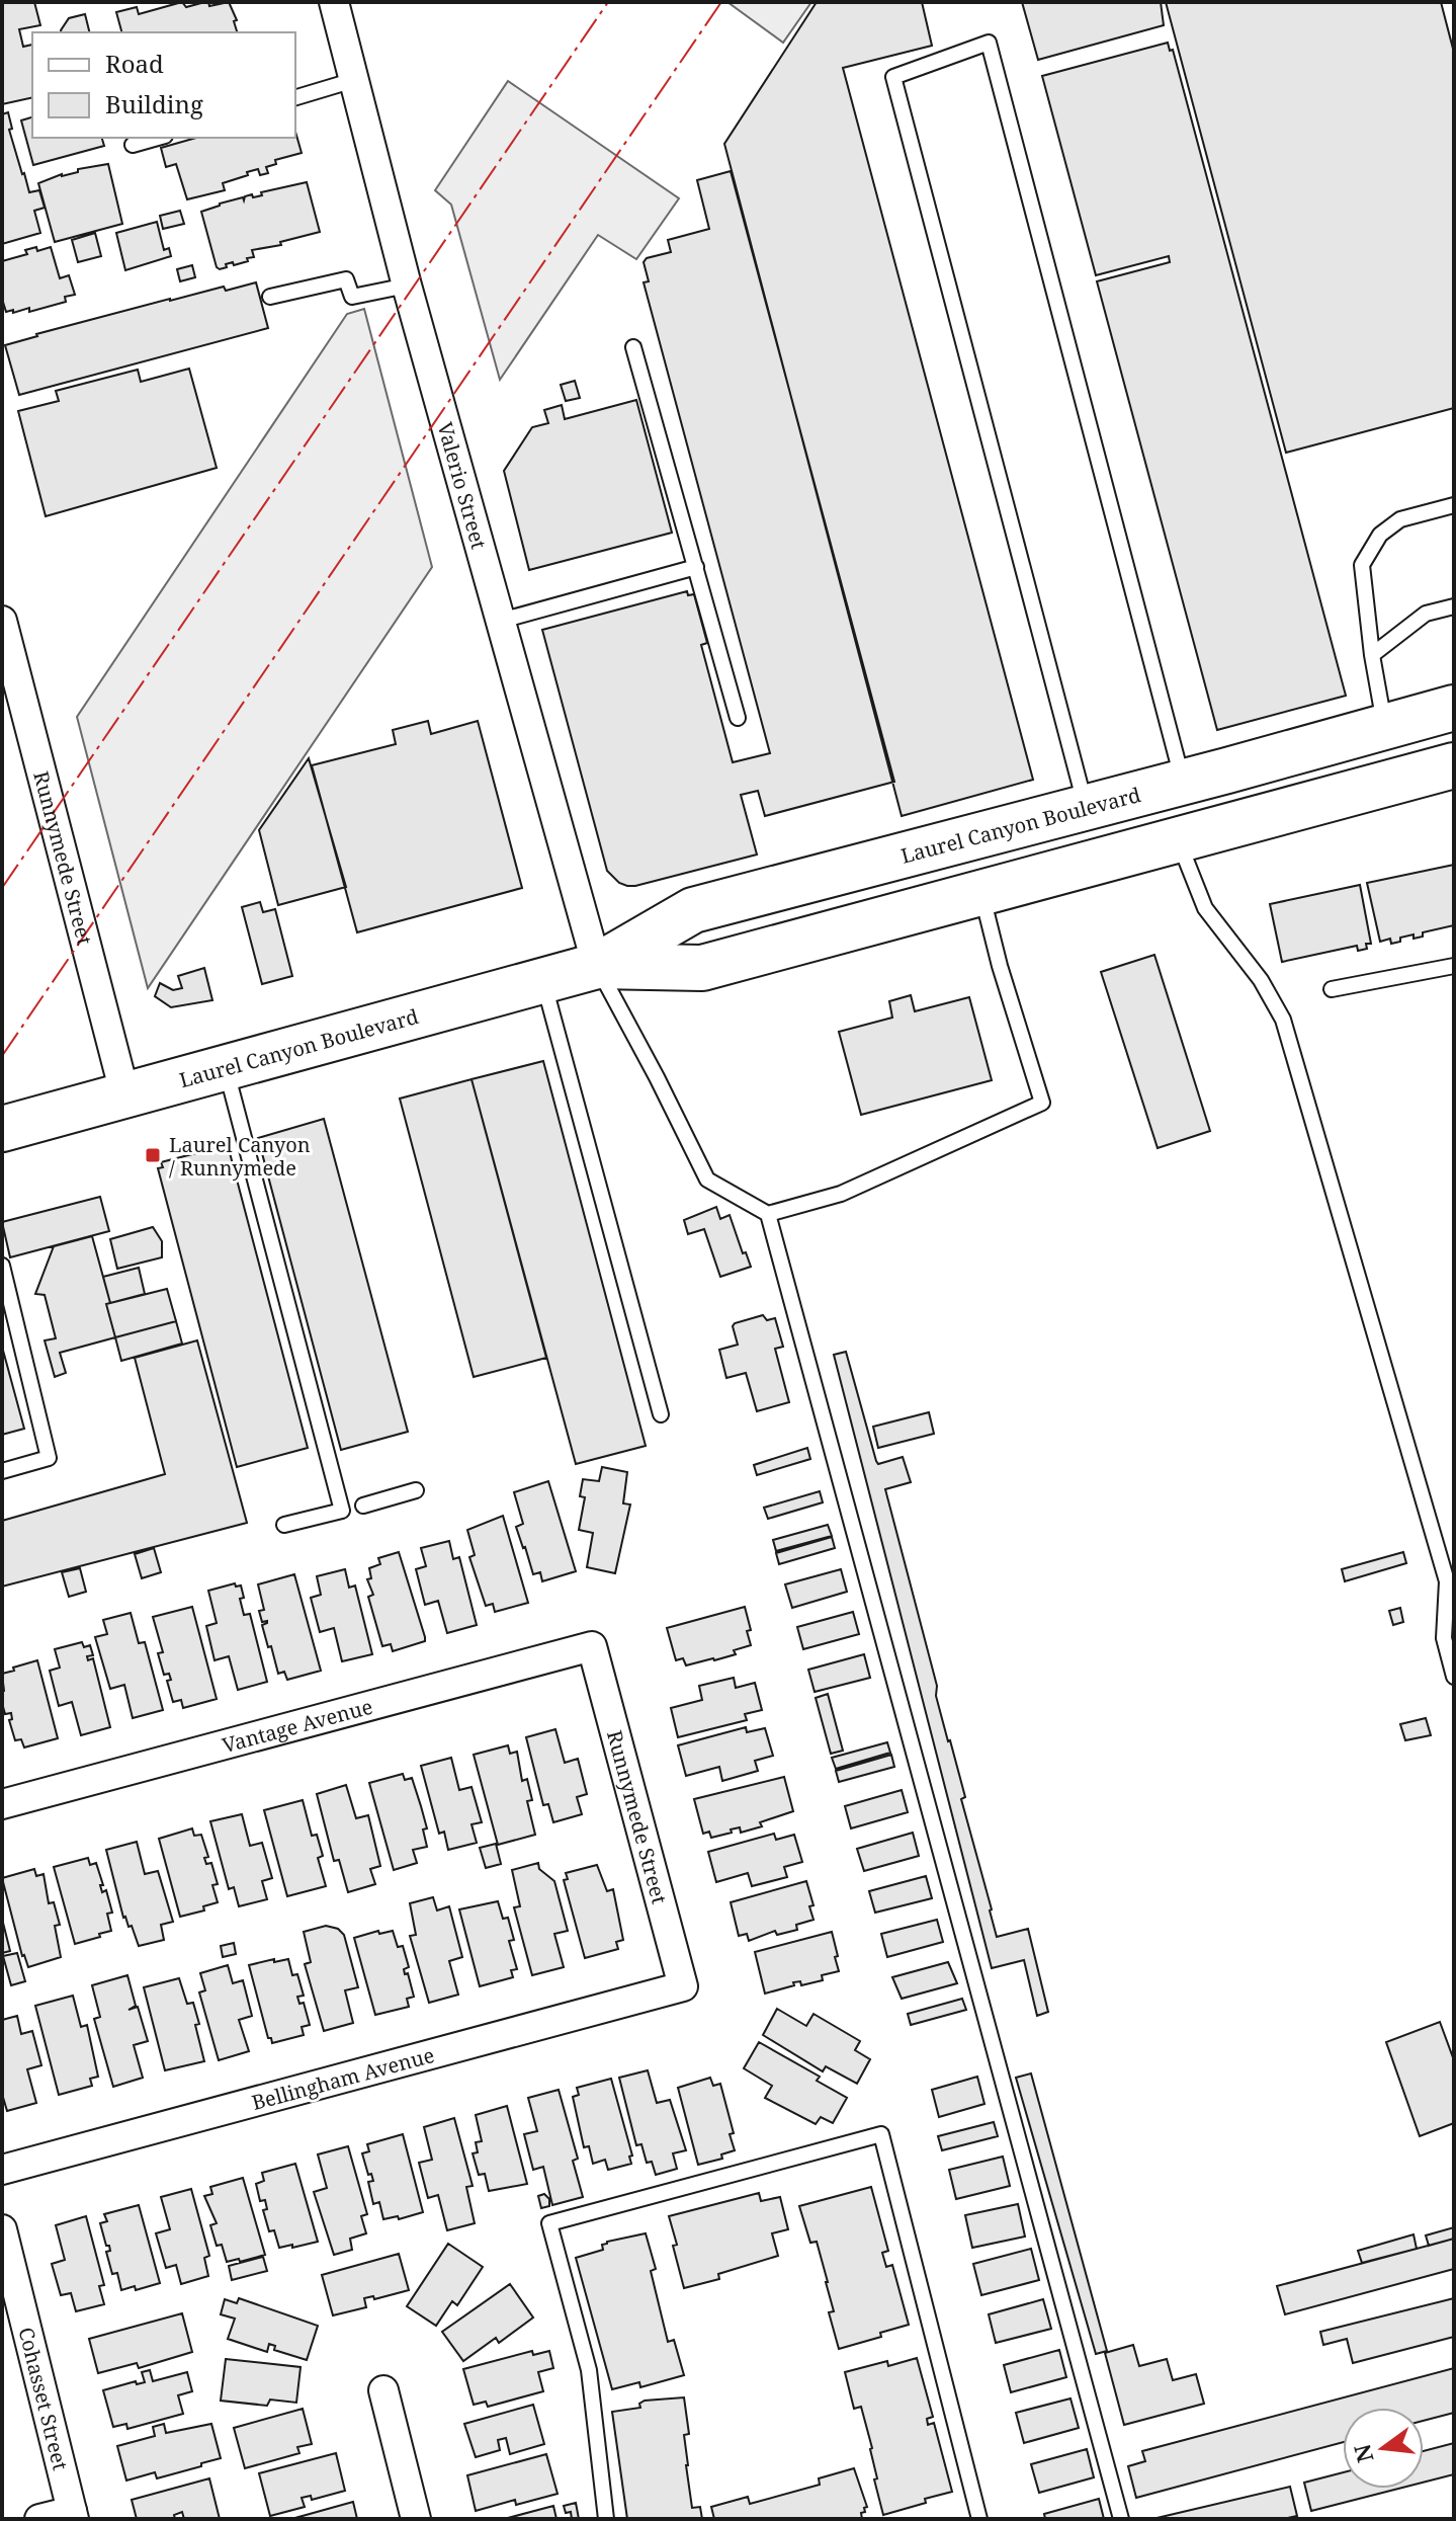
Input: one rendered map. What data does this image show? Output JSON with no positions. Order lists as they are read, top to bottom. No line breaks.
{"streets":{"main road":["Laurel Canyon Boulevard"],"street":["Valerio Street","Runnymede Street","Vantage Avenue","Bellingham Avenue","Cohasset Street"]},"crossings":[["Valerio Street","Laurel Canyon Boulevard"],["Laurel Canyon Boulevard","Runnymede Street"],["Runnymede Street","Vantage Avenue"],["Runnymede Street","Bellingham Avenue"]],"places":{"transit":["Laurel Canyon / Runnymede"]},"legend":["Road","Building"],"north":"left"}
